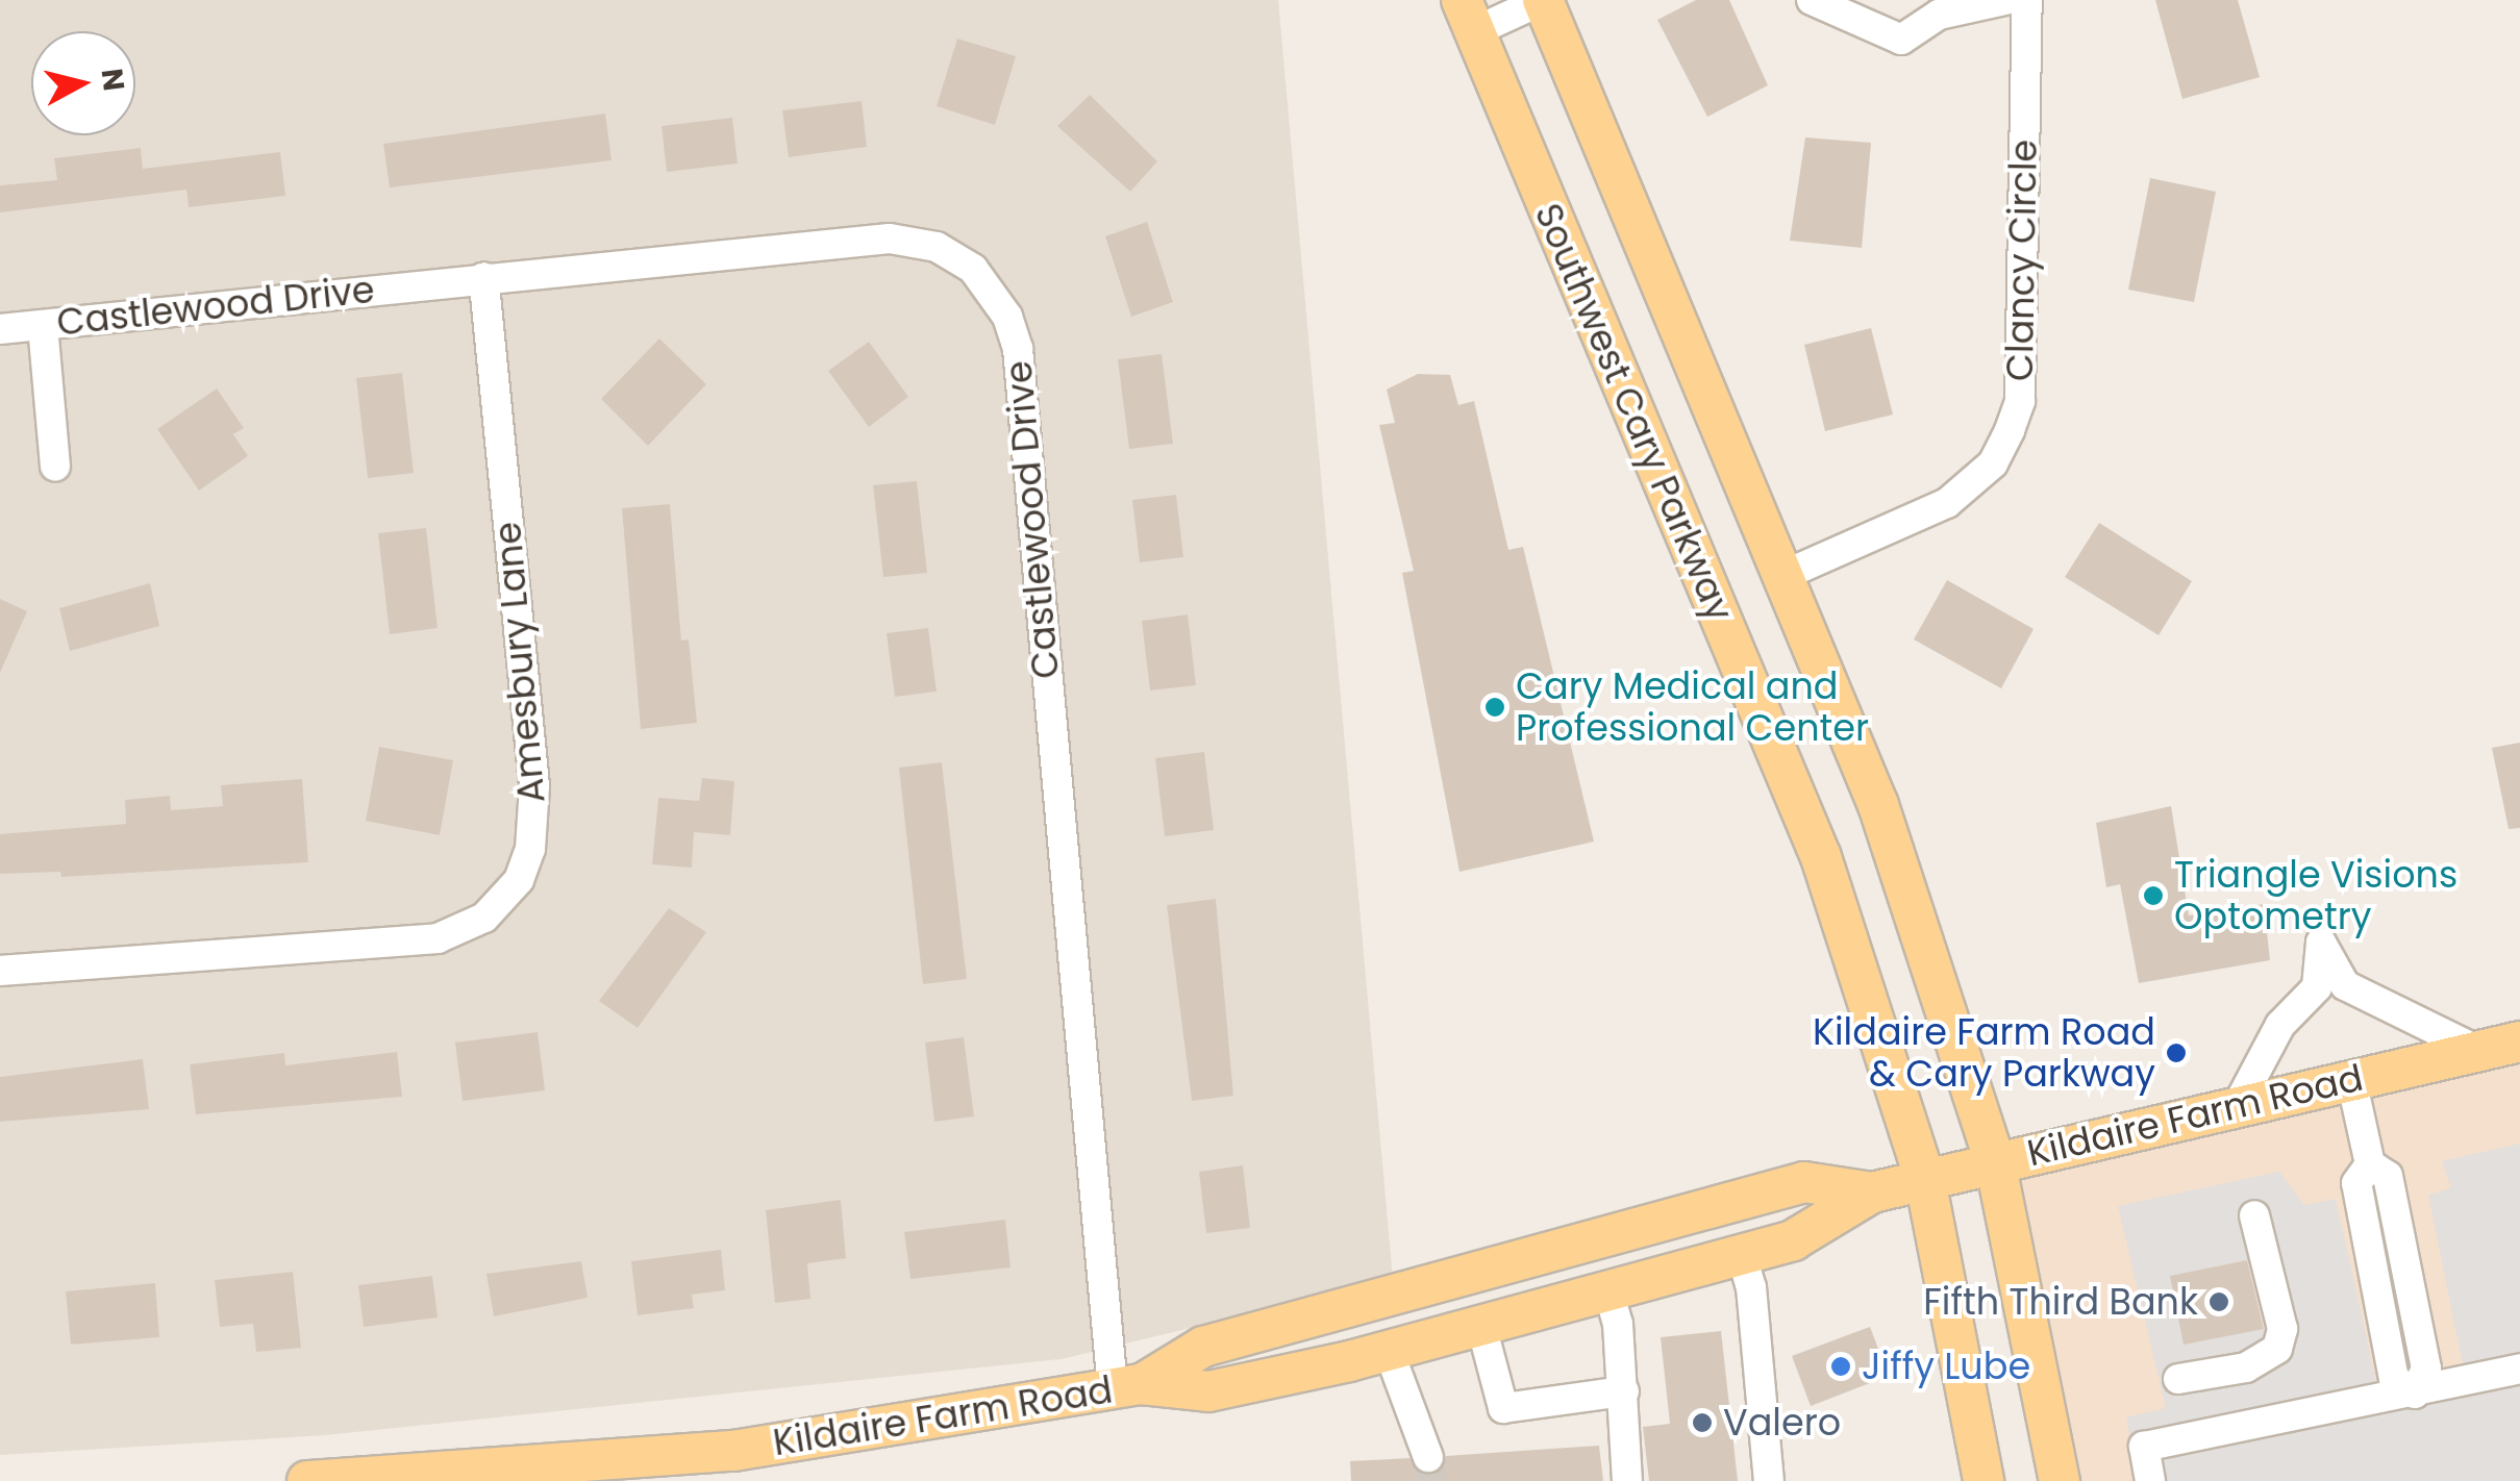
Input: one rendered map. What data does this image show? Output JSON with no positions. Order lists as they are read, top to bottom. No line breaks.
{"streets":{"main road":["Southwest Cary Parkway","Kildaire Farm Road"],"street":["Clancy Circle","Castlewood Drive","Amesbury Lane"]},"crossings":[["Clancy Circle","Southwest Cary Parkway"],["Castlewood Drive","Amesbury Lane"],["Castlewood Drive","Kildaire Farm Road"],["Southwest Cary Parkway","Kildaire Farm Road"]],"places":["Cary Medical and Professional Center","Triangle Visions Optometry","Kildaire Farm Road & Cary Parkway","Fifth Third Bank","Jiffy Lube","Valero"],"north":"right"}
